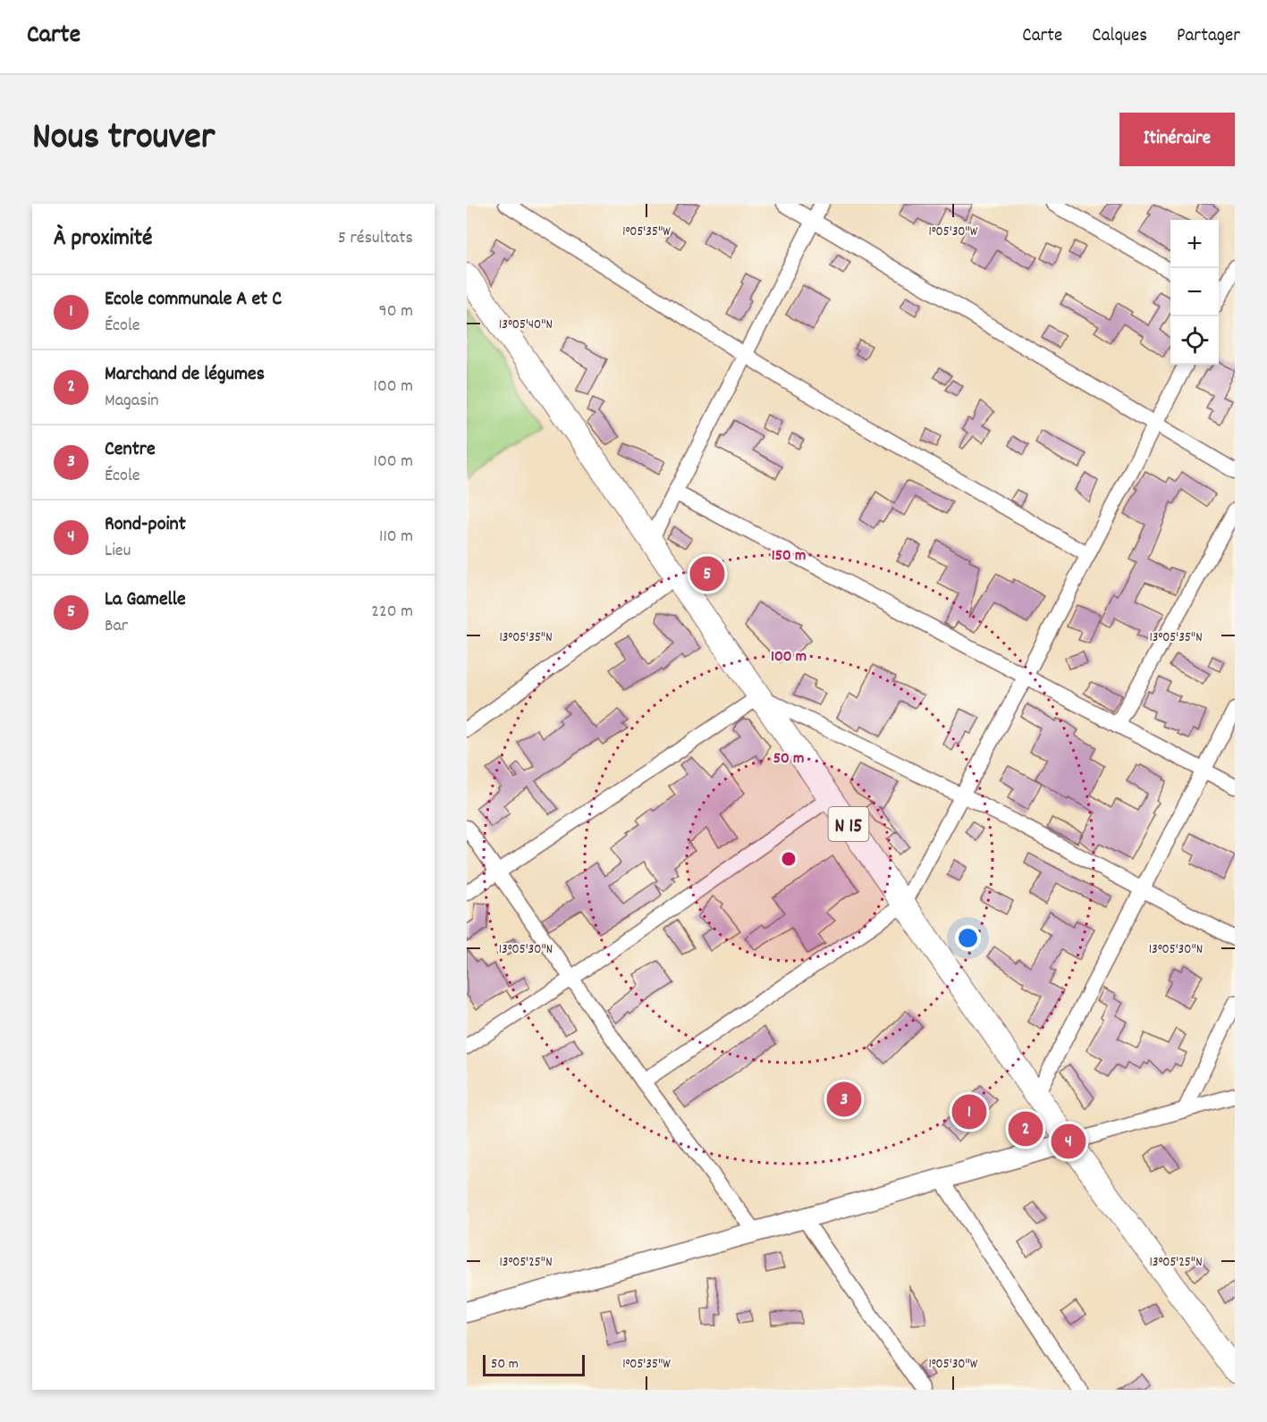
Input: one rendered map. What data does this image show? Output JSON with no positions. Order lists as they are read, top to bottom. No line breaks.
{"streets":{"main road":["N 15"]},"scale_bar":"50 m","page":{"header":"Carte","nav":["Carte","Calques","Partager"],"title":"Nous trouver","buttons":"Itinéraire","heading":["À proximité","5 résultats"],"map_buttons":["+","−"],"list":[{"mark":"1","name":"Ecole communale A et C","note":"École","value":"90 m"},{"mark":"2","name":"Marchand de légumes","note":"Magasin","value":"100 m"},{"mark":"3","name":"Centre","note":"École","value":"100 m"},{"mark":"4","name":"Rond-point","note":"Lieu","value":"110 m"},{"mark":"5","name":"La Gamelle","note":"Bar","value":"220 m"}],"pins":["5","3","1","2","4"],"scale":"50 m"},"coordinates":["1°05'35\"W","1°05'30\"W","13°05'40\"N","13°05'35\"N","13°05'30\"N","13°05'25\"N"],"rings":["150 m","100 m","50 m"]}
